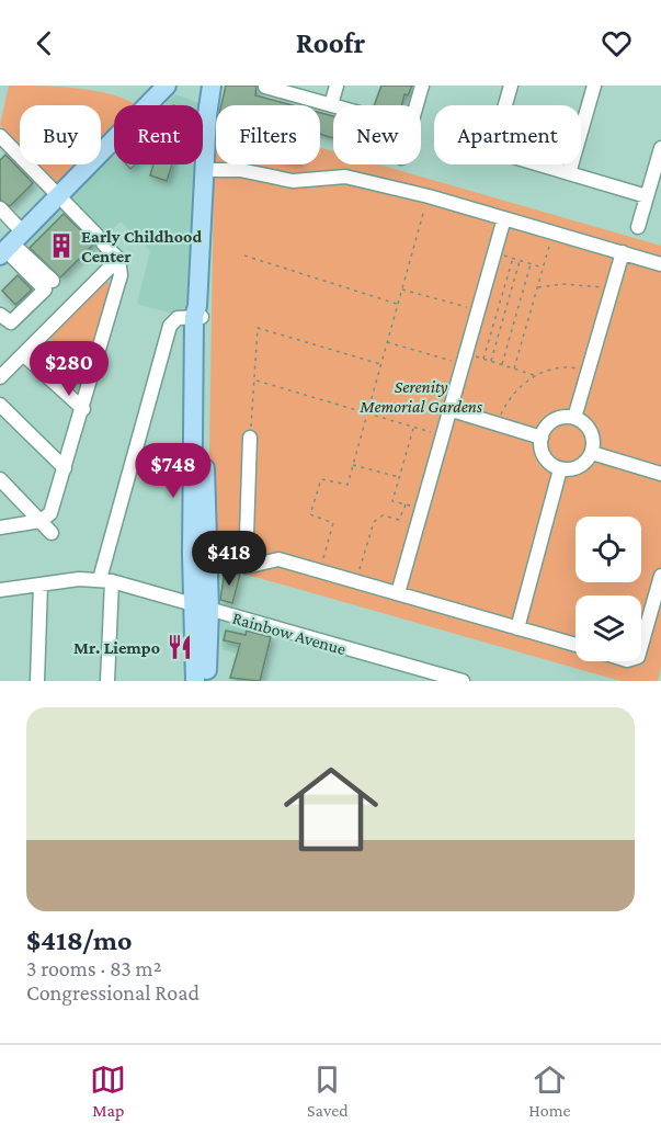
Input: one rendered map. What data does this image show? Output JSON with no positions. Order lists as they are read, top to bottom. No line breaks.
{"streets":{"street":["Rainbow Avenue"]},"parks":["Serenity Memorial Gardens"],"places":{"building":["Early Childhood Center"],"restaurant":["Mr. Liempo"]},"page":{"header":"Roofr","chip":["Buy","Rent","Filters","New","Apartment"],"price":["$280","$748","$418"],"list":[{"name":"$418/mo","note":"3 rooms · 83 m² · Congressional Road"}],"tabs":["Map","Saved","Home"]}}
